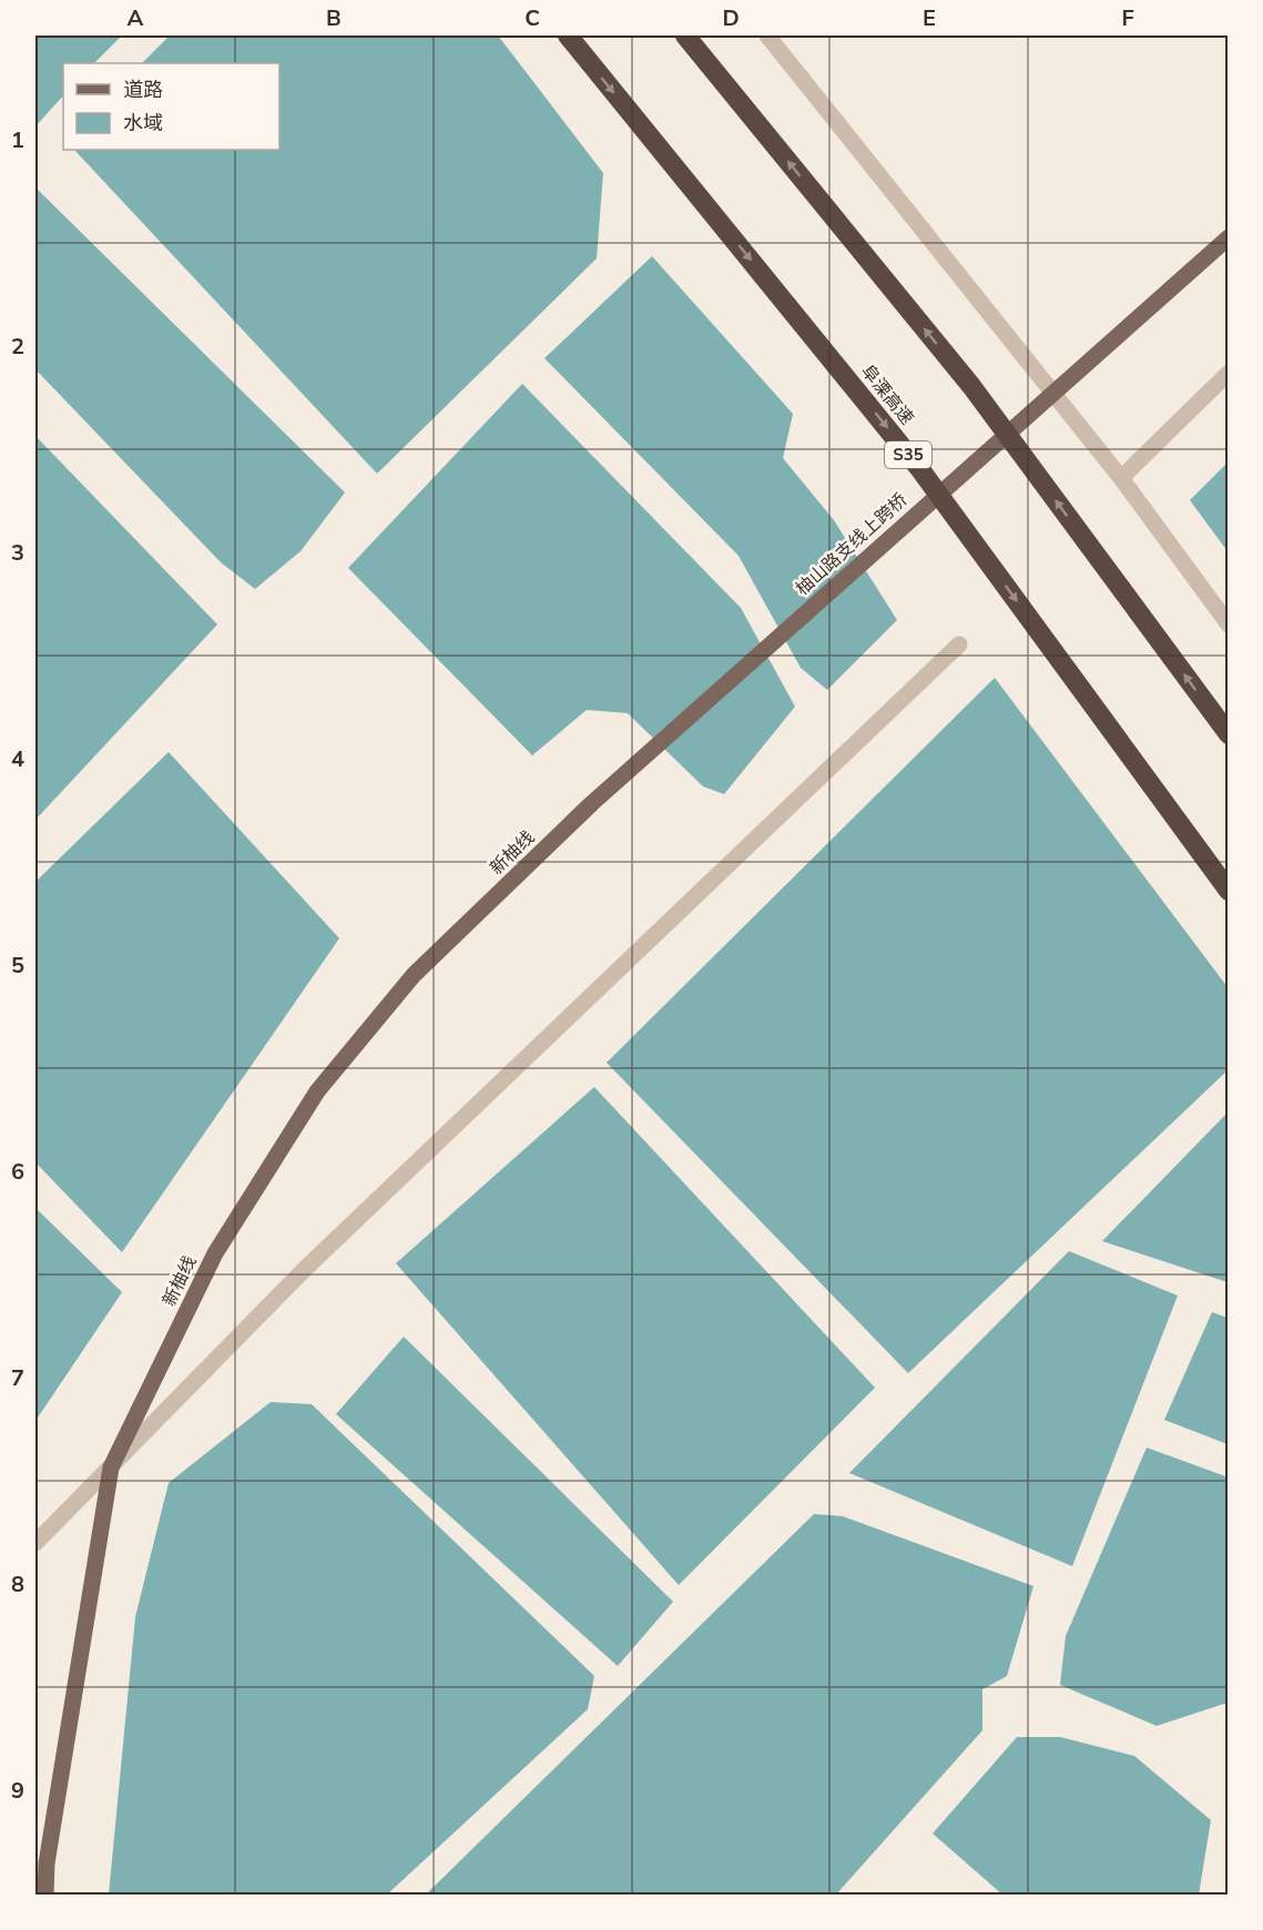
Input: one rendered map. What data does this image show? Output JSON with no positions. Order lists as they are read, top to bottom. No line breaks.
{"streets":{"highway":["阜溧高速","S35"],"main road":["柚山路支线上跨桥","新柚线"]},"crossings":[["柚山路支线上跨桥","新柚线"]],"legend":["道路","水域"],"grid":{"columns":["A","B","C","D","E","F"],"rows":["1","2","3","4","5","6","7","8","9"]}}
